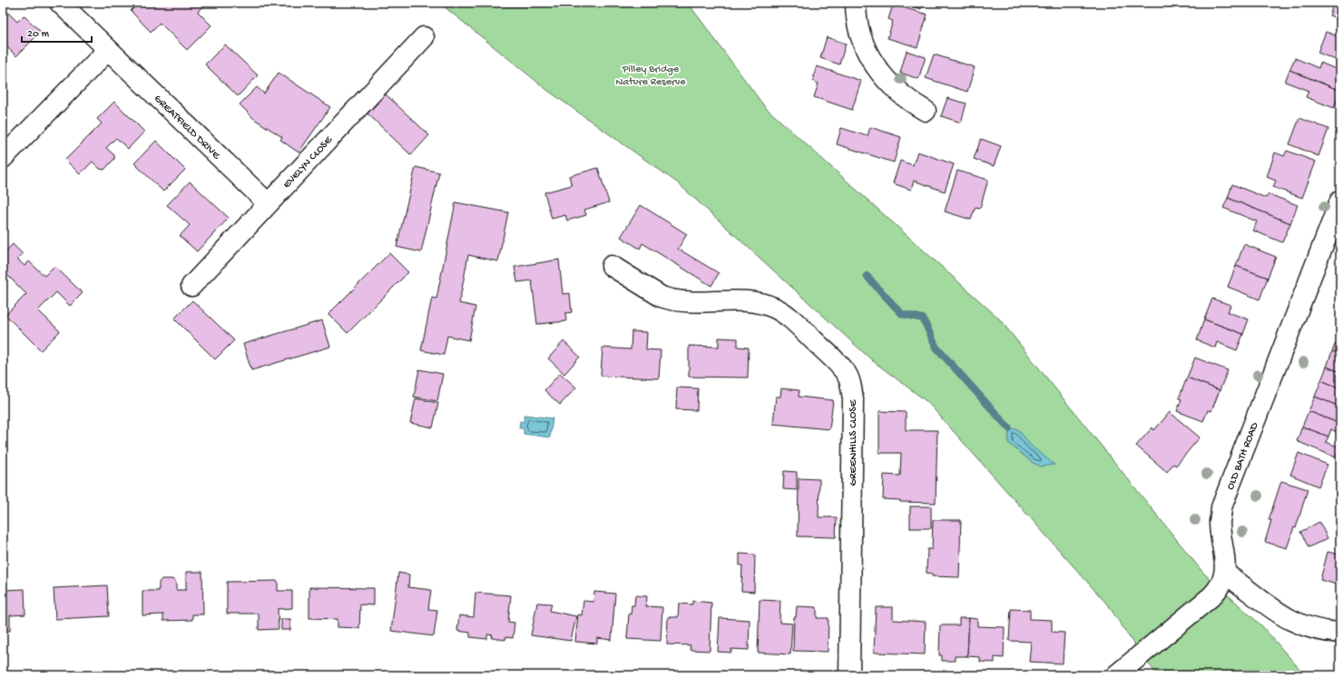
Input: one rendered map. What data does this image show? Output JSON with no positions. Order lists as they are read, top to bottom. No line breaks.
{"streets":{"street":["GREATFIELD DRIVE","EVELYN CLOSE","GREENHILLS CLOSE","OLD BATH ROAD"]},"crossings":[["GREATFIELD DRIVE","EVELYN CLOSE"]],"parks":["Pilley Bridge Nature Reserve"],"scale_bar":"20 m"}
